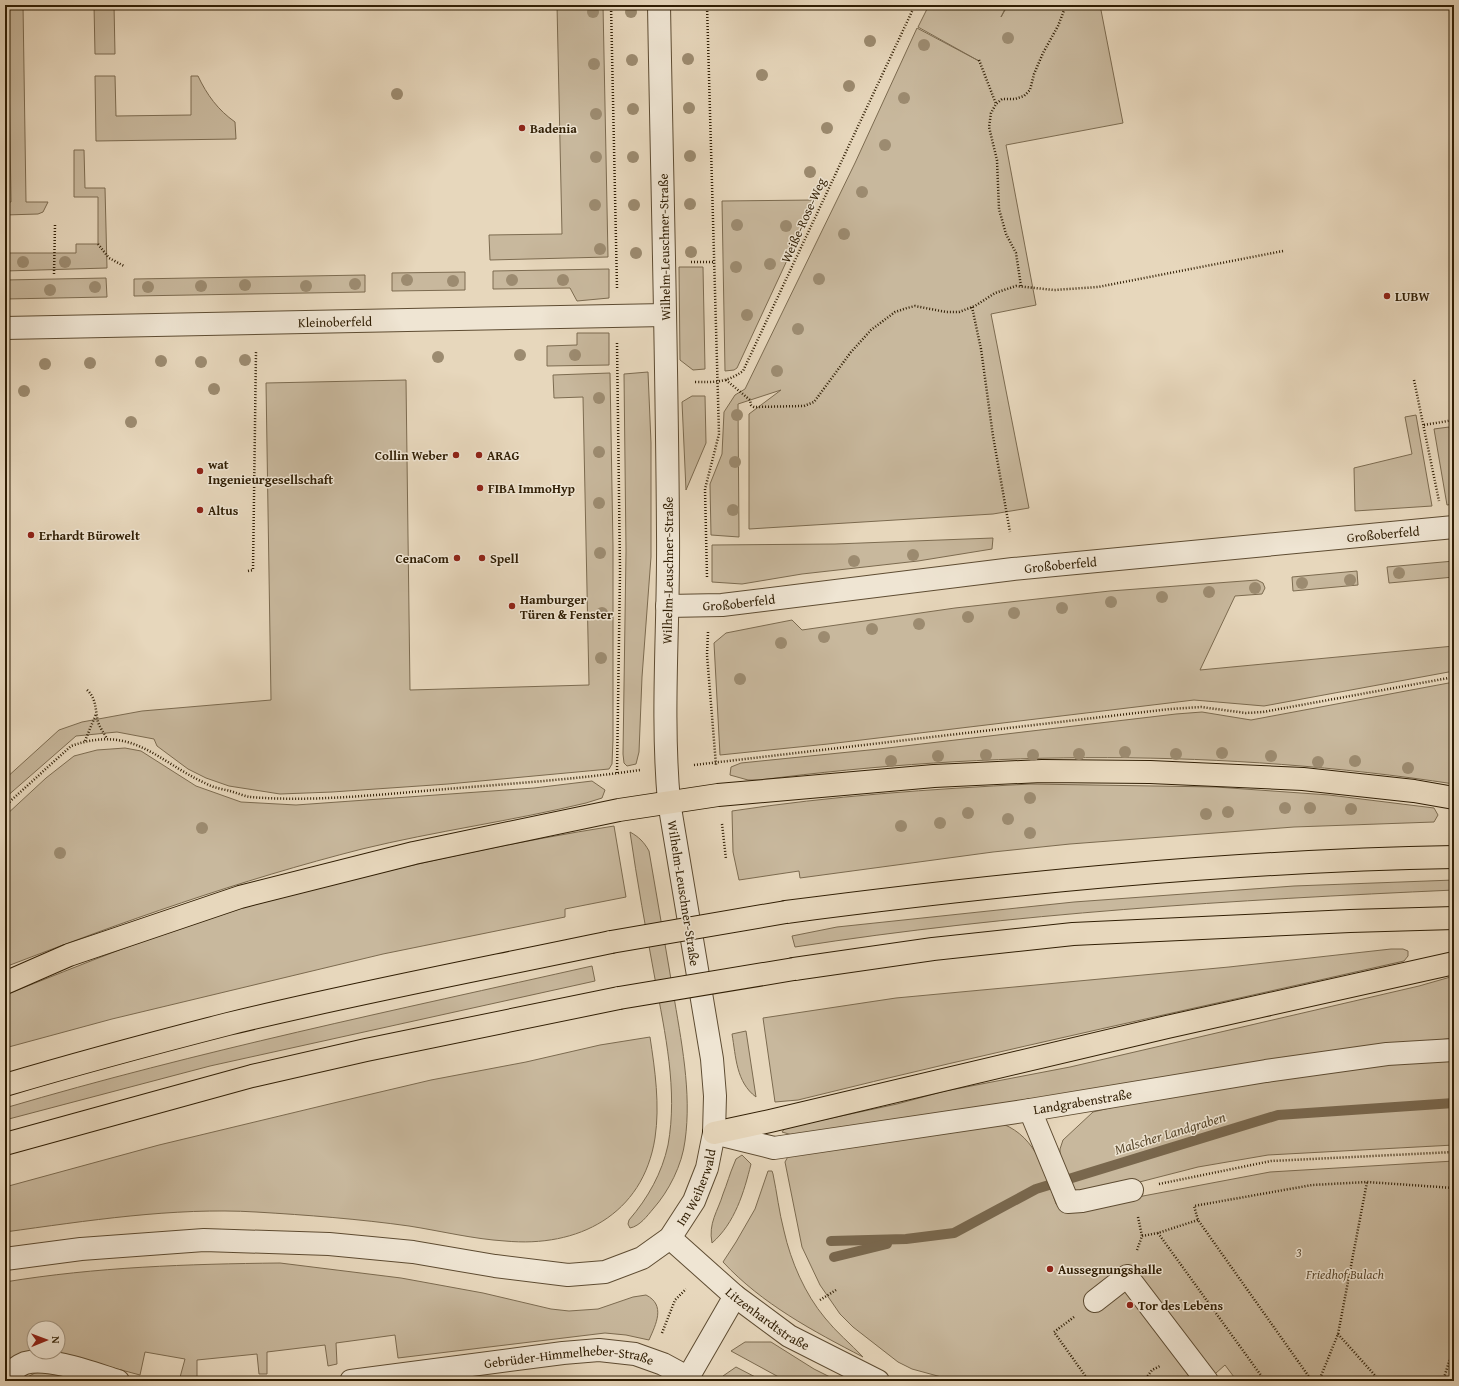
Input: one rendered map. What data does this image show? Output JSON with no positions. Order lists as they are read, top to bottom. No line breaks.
{"streets":{"street":["Wilhelm-Leuschner-Straße","Kleinoberfeld","Großoberfeld","Landgrabenstraße","Im Weiherwald","Litzenhardtstraße","Gebrüder-Himmelheber-Straße"],"path":["Weiße-Rose-Weg"]},"crossings":[["Weiße-Rose-Weg","Wilhelm-Leuschner-Straße"],["Wilhelm-Leuschner-Straße","Kleinoberfeld"],["Wilhelm-Leuschner-Straße","Großoberfeld"],["Wilhelm-Leuschner-Straße","Landgrabenstraße"],["Wilhelm-Leuschner-Straße","Im Weiherwald"],["Landgrabenstraße","Im Weiherwald"],["Im Weiherwald","Litzenhardtstraße"]],"water":["Malscher Landgraben"],"parks":["3","Friedhof Bulach"],"places":["Badenia","LUBW","Collin Weber","ARAG","wat Ingenieurgesellschaft","FIBA ImmoHyp","Altus","Erhardt Bürowelt","CenaCom","Spell","Hamburger Türen & Fenster","Aussegnungshalle","Tor des Lebens"],"north":"right"}
